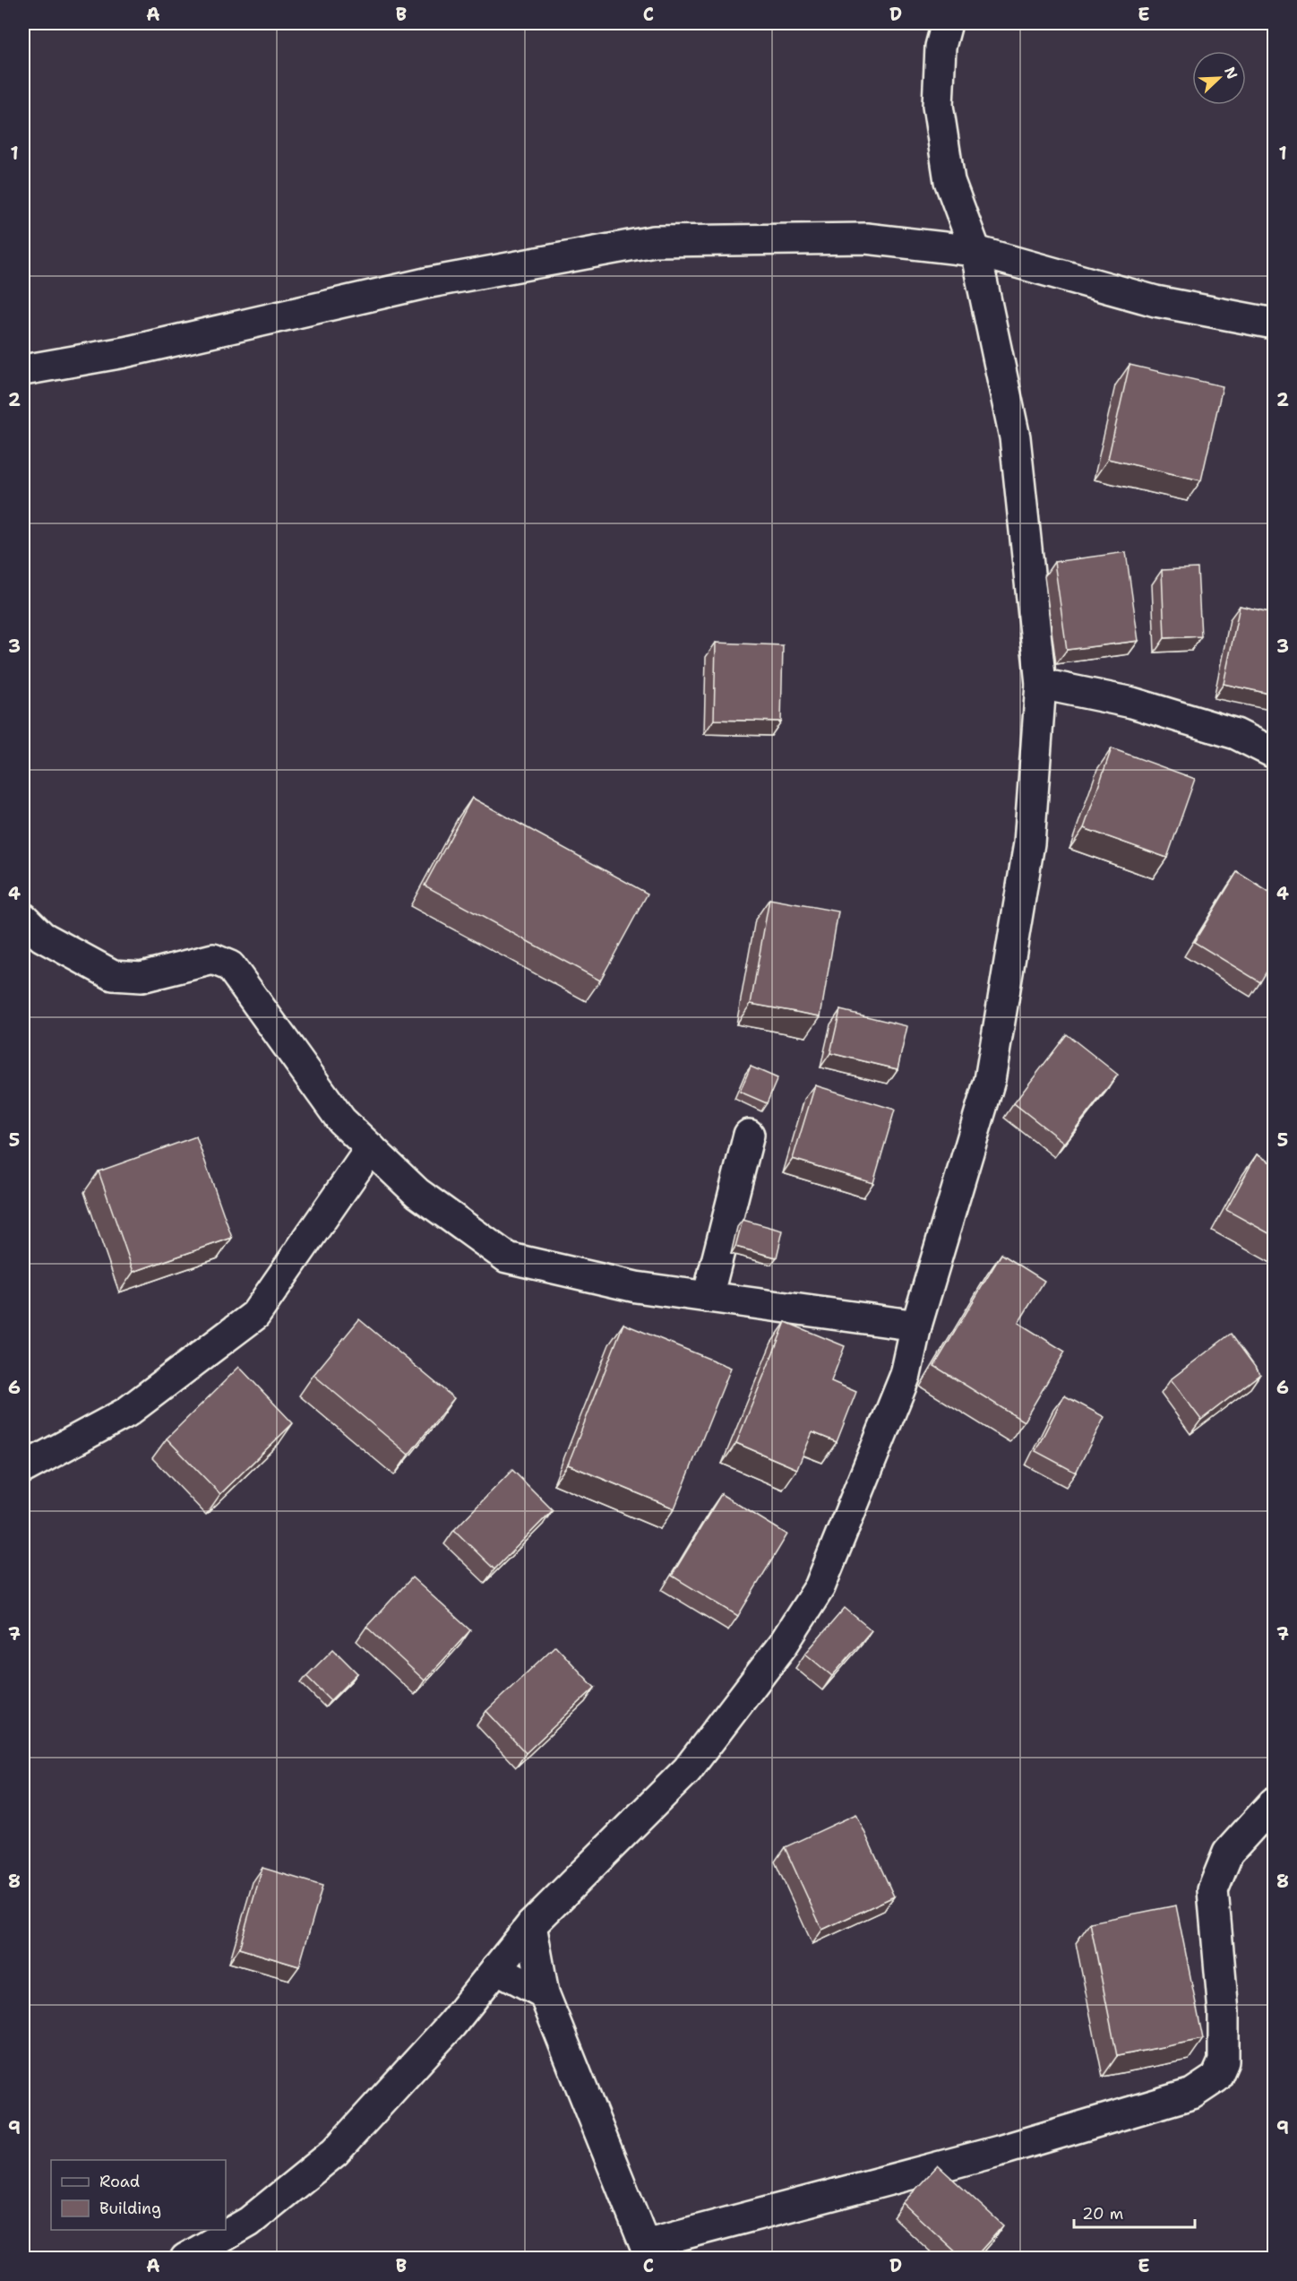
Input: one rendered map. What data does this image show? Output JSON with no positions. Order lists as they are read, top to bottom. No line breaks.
{"legend":["Road","Building"],"scale_bar":"20 m","north":"top right","grid":{"columns":["A","B","C","D","E"],"rows":["1","2","3","4","5","6","7","8","9"]}}
